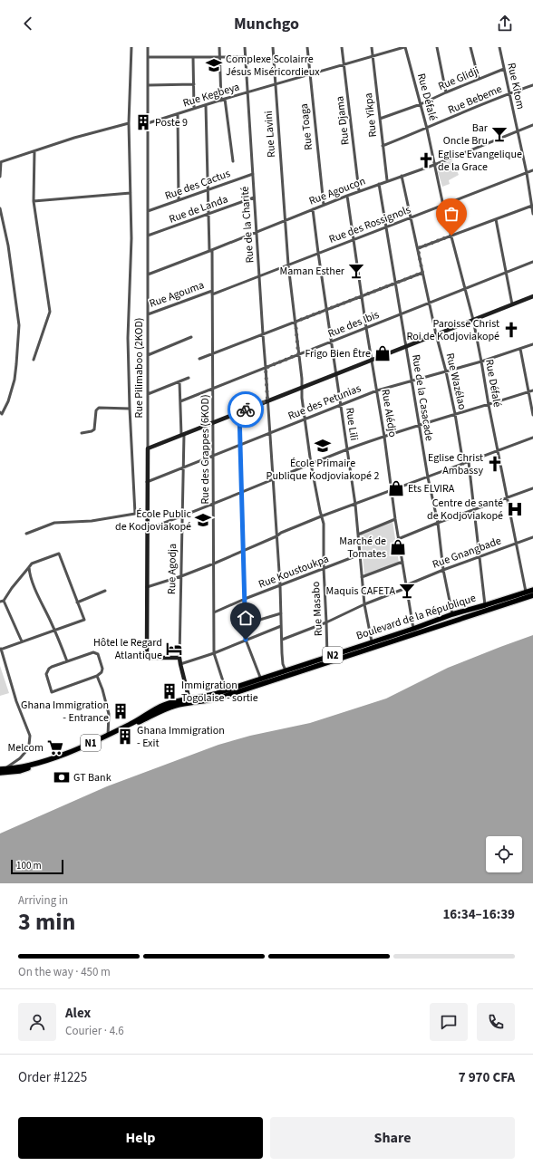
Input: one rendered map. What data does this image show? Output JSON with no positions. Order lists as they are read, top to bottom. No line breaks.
{"streets":{"highway":["Boulevard de la République","N2","N1"],"street":["Rue Glidji","Rue Kitom","Rue Kegbeya","Rue Défalé","Rue Bebeme","Rue Yikpa","Rue Djama","Rue Toaga","Rue Lavini","Rue des Cactus","Rue Agoucon","Rue de Landa","Rue de la Charité","Rue des Rossignols","Rue Agouma","Rue des Ibis","Rue Pilimaboo (2KOD)","Rue Wazélao","Rue de la Casacade","Rue des Petunias","Rue Alédjo","Rue Lili","Rue des Grappes (6KOD)","Rue Gnangbade","Rue Agodja","Rue Koustoukpa","Rue Masabo"]},"crossings":[["Rue Glidji","Rue Kitom"],["Rue Glidji","Rue Défalé"],["Rue Glidji","Rue Yikpa"],["Rue Kitom","Rue Bebeme"],["Rue Kitom","Rue Agoucon"],["Rue Kitom","Rue des Rossignols"],["Rue Kegbeya","Rue Défalé"],["Rue Kegbeya","Rue Yikpa"],["Rue Kegbeya","Rue Djama"],["Rue Kegbeya","Rue Toaga"],["Rue Kegbeya","Rue Lavini"],["Rue Kegbeya","Rue de la Charité"],["Rue Kegbeya","Rue Pilimaboo (2KOD)"],["Rue Kegbeya","Rue des Grappes (6KOD)"],["Rue Défalé","Rue Bebeme"],["Rue Défalé","Rue Agoucon"],["Rue Défalé","Rue des Rossignols"],["Rue Défalé","Rue des Ibis"],["Rue Défalé","Rue des Petunias"],["Rue Défalé","Rue Gnangbade"],["Rue Défalé","Boulevard de la République"],["Rue Bebeme","Rue Yikpa"],["Rue Yikpa","Rue Agoucon"],["Rue Djama","Rue Agoucon"],["Rue Toaga","Rue Agoucon"],["Rue Lavini","Rue Agoucon"],["Rue Lavini","Rue des Rossignols"],["Rue Lavini","Rue des Ibis"],["Rue Lavini","Rue Masabo"],["Rue des Cactus","Rue de la Charité"],["Rue des Cactus","Rue Pilimaboo (2KOD)"],["Rue des Cactus","Rue des Grappes (6KOD)"],["Rue Agoucon","Rue de la Charité"],["Rue Agoucon","Rue Pilimaboo (2KOD)"],["Rue Agoucon","Rue Wazélao"],["Rue Agoucon","Rue de la Casacade"],["Rue Agoucon","Rue Alédjo"],["Rue Agoucon","Rue Lili"],["Rue Agoucon","Rue des Grappes (6KOD)"],["Rue de Landa","Rue de la Charité"],["Rue de Landa","Rue Pilimaboo (2KOD)"],["Rue de Landa","Rue des Grappes (6KOD)"],["Rue de la Charité","Rue des Rossignols"],["Rue de la Charité","Rue des Ibis"],["Rue de la Charité","Rue des Petunias"],["Rue de la Charité","Rue Gnangbade"],["Rue de la Charité","Rue Koustoukpa"],["Rue de la Charité","Boulevard de la République"],["Rue des Rossignols","Rue Wazélao"],["Rue des Rossignols","Rue de la Casacade"],["Rue des Rossignols","Rue Alédjo"],["Rue des Rossignols","Rue Lili"],["Rue des Rossignols","Rue des Grappes (6KOD)"],["Rue Agouma","Rue Pilimaboo (2KOD)"],["Rue Agouma","Rue des Grappes (6KOD)"],["Rue des Ibis","Rue Wazélao"],["Rue des Ibis","Rue de la Casacade"],["Rue des Ibis","Rue Alédjo"],["Rue des Ibis","Rue Lili"],["Rue des Ibis","Rue des Grappes (6KOD)"],["Rue des Ibis","Rue Agodja"],["Rue des Ibis","Rue Masabo"],["Rue Pilimaboo (2KOD)","Rue des Petunias"],["Rue Pilimaboo (2KOD)","Rue Agodja"],["Rue Wazélao","Rue des Petunias"],["Rue de la Casacade","Rue des Petunias"],["Rue de la Casacade","Rue Gnangbade"],["Rue de la Casacade","Boulevard de la République"],["Rue des Petunias","Rue Alédjo"],["Rue des Petunias","Rue Lili"],["Rue des Petunias","Rue des Grappes (6KOD)"],["Rue des Petunias","Rue Agodja"],["Rue des Petunias","Rue Masabo"],["Rue Alédjo","Rue Gnangbade"],["Rue Alédjo","Boulevard de la République"],["Rue Lili","Rue Gnangbade"],["Rue Lili","Rue Koustoukpa"],["Rue Lili","Boulevard de la République"],["Rue des Grappes (6KOD)","Rue Koustoukpa"],["Rue des Grappes (6KOD)","Boulevard de la République"],["Rue Gnangbade","Rue Masabo"],["Rue Agodja","Boulevard de la République"],["Rue Koustoukpa","Rue Masabo"],["Rue Masabo","Boulevard de la République"],["Boulevard de la République","N1"]],"places":{"school or university":["Complexe Scolairre Jésus Miséricordieux","École Primaire Publique Kodjoviakopé 2","École Public de Kodjoviakopé"],"building":["Poste 9","Immigration Togolaise - sortie","Ghana Immigration - Entrance","Ghana Immigration - Exit"],"bar":["Bar Oncle Bru","Maman Esther","Maquis CAFETA"],"church":["Eglise Evangelique de la Grace","Paroisse Christ Roi de Kodjoviakopé","Eglise Christ Ambassy"],"shop":["Frigo Bien Être","Ets ELVIRA","Marché de Tomates"],"hospital":["Centre de santé de Kodjoviakopé"],"hotel":["Hôtel le Regard Atlantique"],"supermarket":["Melcom"],"bank":["GT Bank"]},"scale_bar":"100 m","page":{"header":"Munchgo","scale":"100 m","heading":["3 min","Arriving in","16:34–16:39"],"panel":["Alex","Courier · 4.6","Order #1225","7 970 CFA"],"bar":"On the way · 450 m","buttons":["Help","Share"]}}
